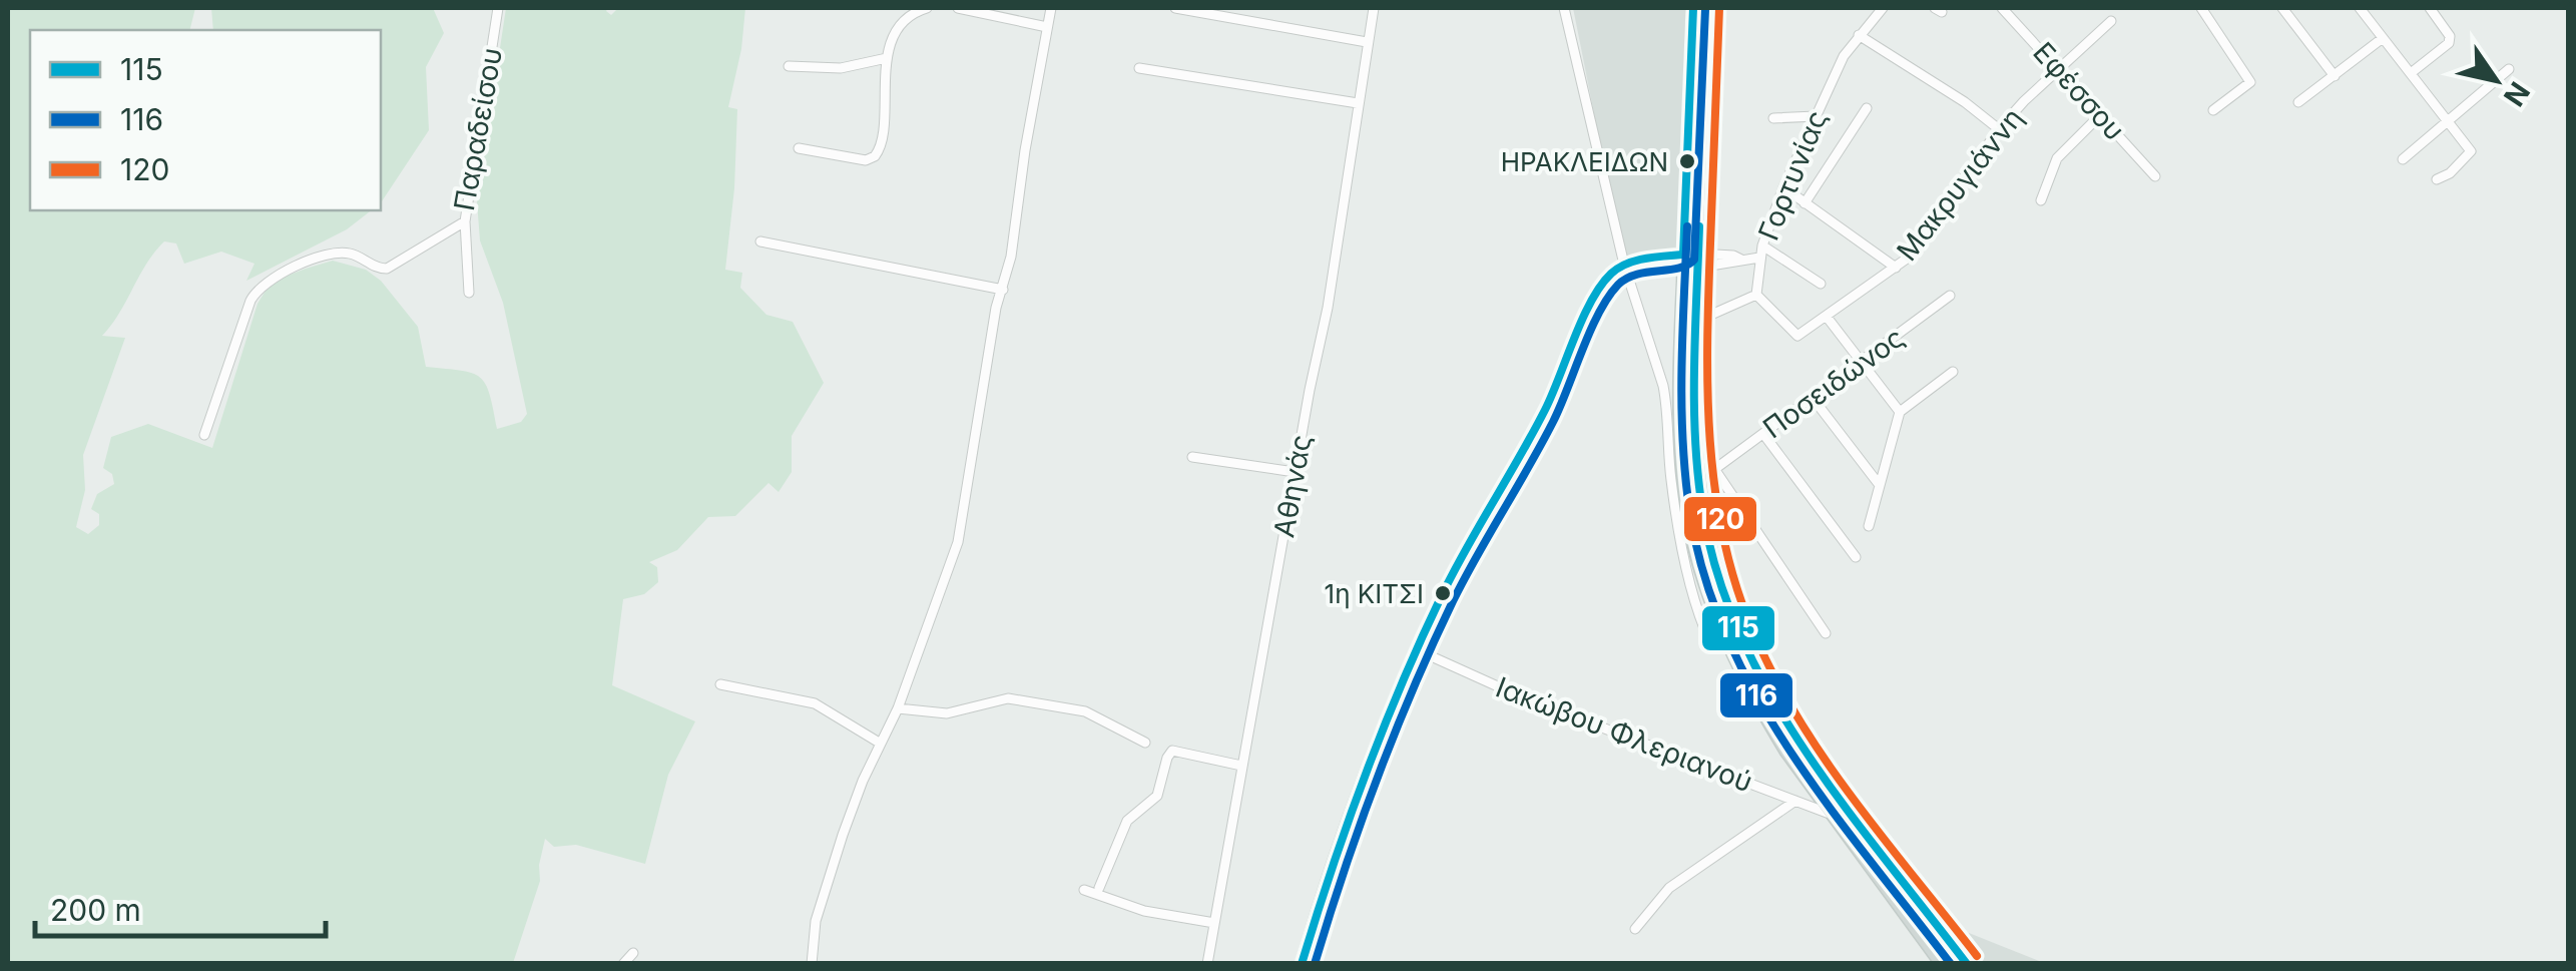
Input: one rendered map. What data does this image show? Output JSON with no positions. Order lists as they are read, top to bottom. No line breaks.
{"streets":{"street":["Εφέσσου","Παραδείσου","Γορτυνίας","Μακρυγιάννη","Ποσειδώνος","Αθηνάς","Ιακώβου Φλεριανού"]},"crossings":[["Εφέσσου","Μακρυγιάννη"],["Γορτυνίας","Μακρυγιάννη"]],"places":["ΗΡΑΚΛΕΙΔΩΝ","1η ΚΙΤΣΙ"],"lines":["transit line 115","transit line 120","transit line 116"],"legend":["115","116","120"],"scale_bar":"200 m","north":"bottom right"}
